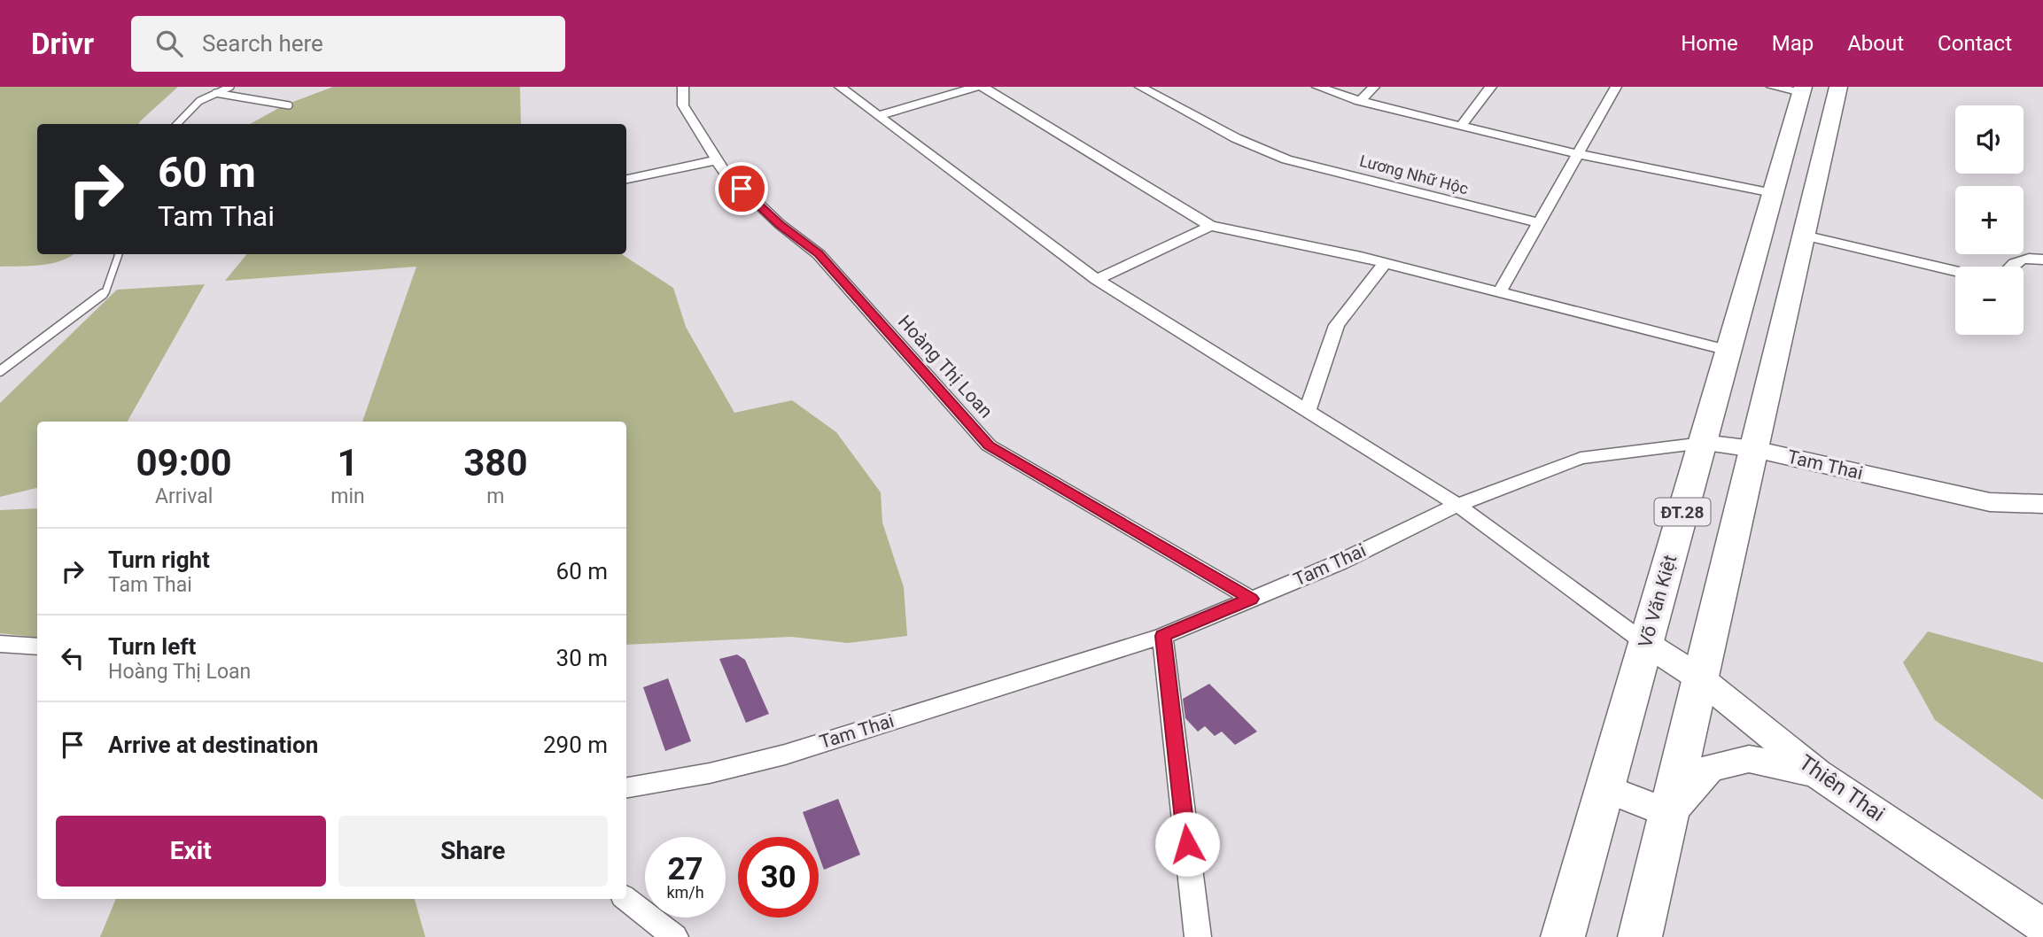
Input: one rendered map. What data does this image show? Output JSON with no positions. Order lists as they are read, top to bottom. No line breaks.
{"streets":{"main road":["ĐT.28","Võ Văn Kiệt"],"street":["Lương Nhữ Hộc","Hoàng Thị Loan","Tam Thai","Thiên Thai"]},"crossings":[["Hoàng Thị Loan","Tam Thai"],["Tam Thai","ĐT.28"],["Tam Thai","Võ Văn Kiệt"],["ĐT.28","Thiên Thai"],["Võ Văn Kiệt","Thiên Thai"]],"page":{"header":"Drivr","search":"Search here","nav":["Home","Map","About","Contact"],"map_buttons":["+","−"],"turn":["60 m","Tam Thai"],"eta":["09:00","Arrival","1","min","380","m"],"list":[{"name":"Turn right","note":"Tam Thai","value":"60 m"},{"name":"Turn left","note":"Hoàng Thị Loan","value":"30 m"},{"name":"Arrive at destination","value":"290 m"}],"buttons":["Exit","Share"],"speed":"27 km/h","limit":"30"}}
